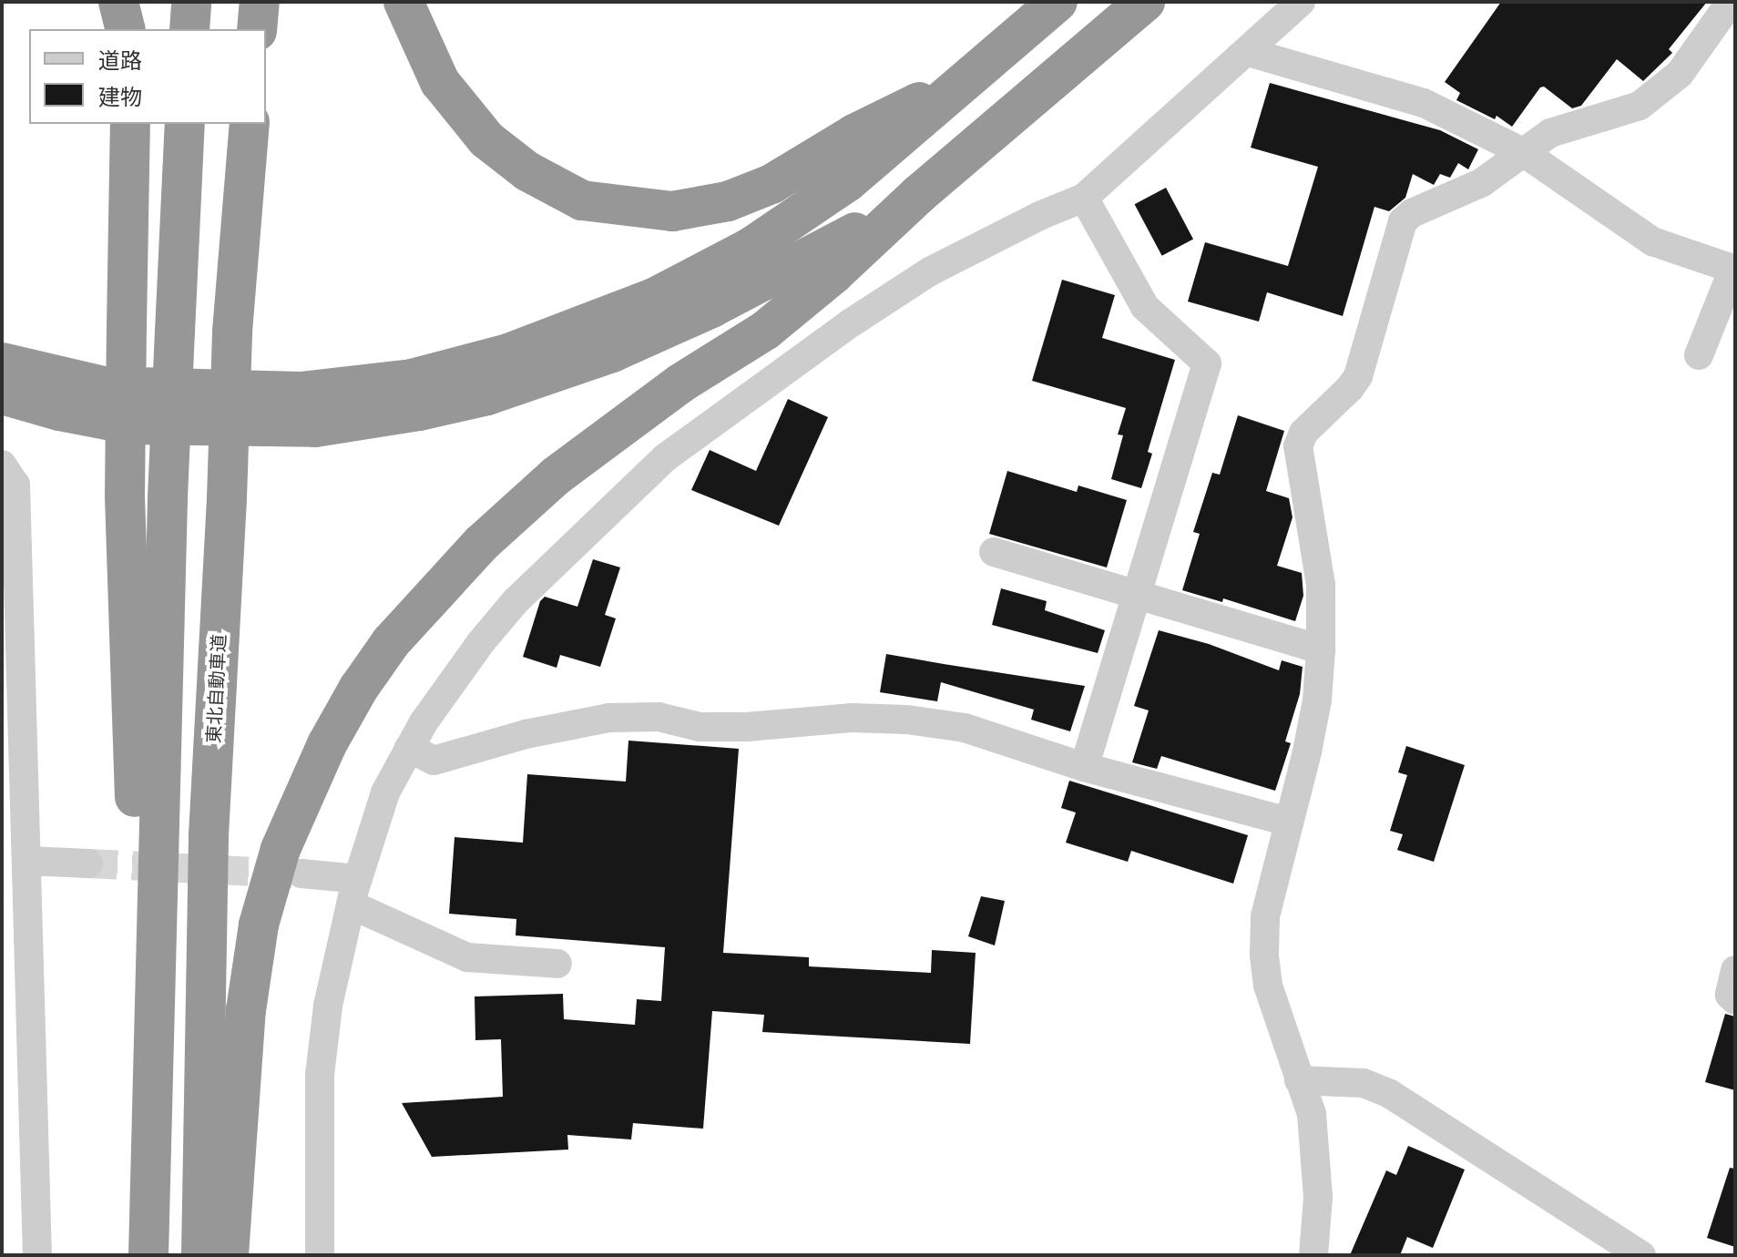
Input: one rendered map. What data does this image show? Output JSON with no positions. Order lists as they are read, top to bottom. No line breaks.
{"streets":{"highway":["東北自動車道"]},"legend":["道路","建物"]}
